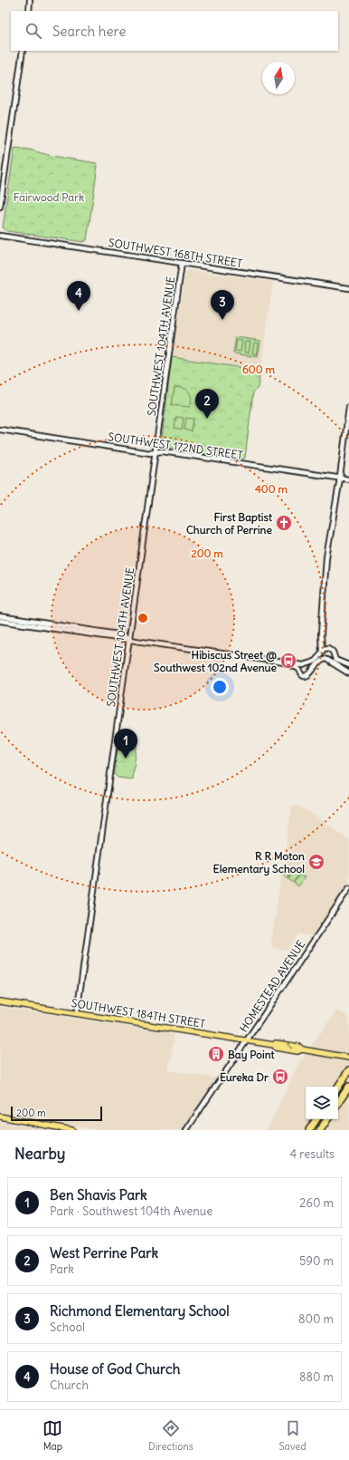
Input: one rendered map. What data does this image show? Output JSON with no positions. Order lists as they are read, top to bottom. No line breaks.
{"streets":{"main road":["SOUTHWEST 184TH STREET"],"street":["SOUTHWEST 168TH STREET","SOUTHWEST 104TH AVENUE","SOUTHWEST 172ND STREET","HOMESTEAD AVENUE"]},"crossings":[["SOUTHWEST 168TH STREET","SOUTHWEST 104TH AVENUE"],["SOUTHWEST 104TH AVENUE","SOUTHWEST 172ND STREET"],["SOUTHWEST 104TH AVENUE","SOUTHWEST 184TH STREET"],["HOMESTEAD AVENUE","SOUTHWEST 184TH STREET"]],"parks":["Fairwood Park"],"places":{"church":["First Baptist Church of Perrine"],"bus stop":["Hibiscus Street @ Southwest 102nd Avenue","Eureka Dr"],"school or university":["R R Moton Elementary School"],"building":["Bay Point"]},"scale_bar":"200 m","north":"top","page":{"search":"Search here","pins":["4","3","2","1"],"scale":"200 m","heading":["Nearby","4 results"],"list":[{"mark":"1","name":"Ben Shavis Park","note":"Park · Southwest 104th Avenue","value":"260 m"},{"mark":"2","name":"West Perrine Park","note":"Park","value":"590 m"},{"mark":"3","name":"Richmond Elementary School","note":"School","value":"800 m"},{"mark":"4","name":"House of God Church","note":"Church","value":"880 m"}],"nav":["Map","Directions","Saved"]},"rings":["600 m","400 m","200 m"]}
